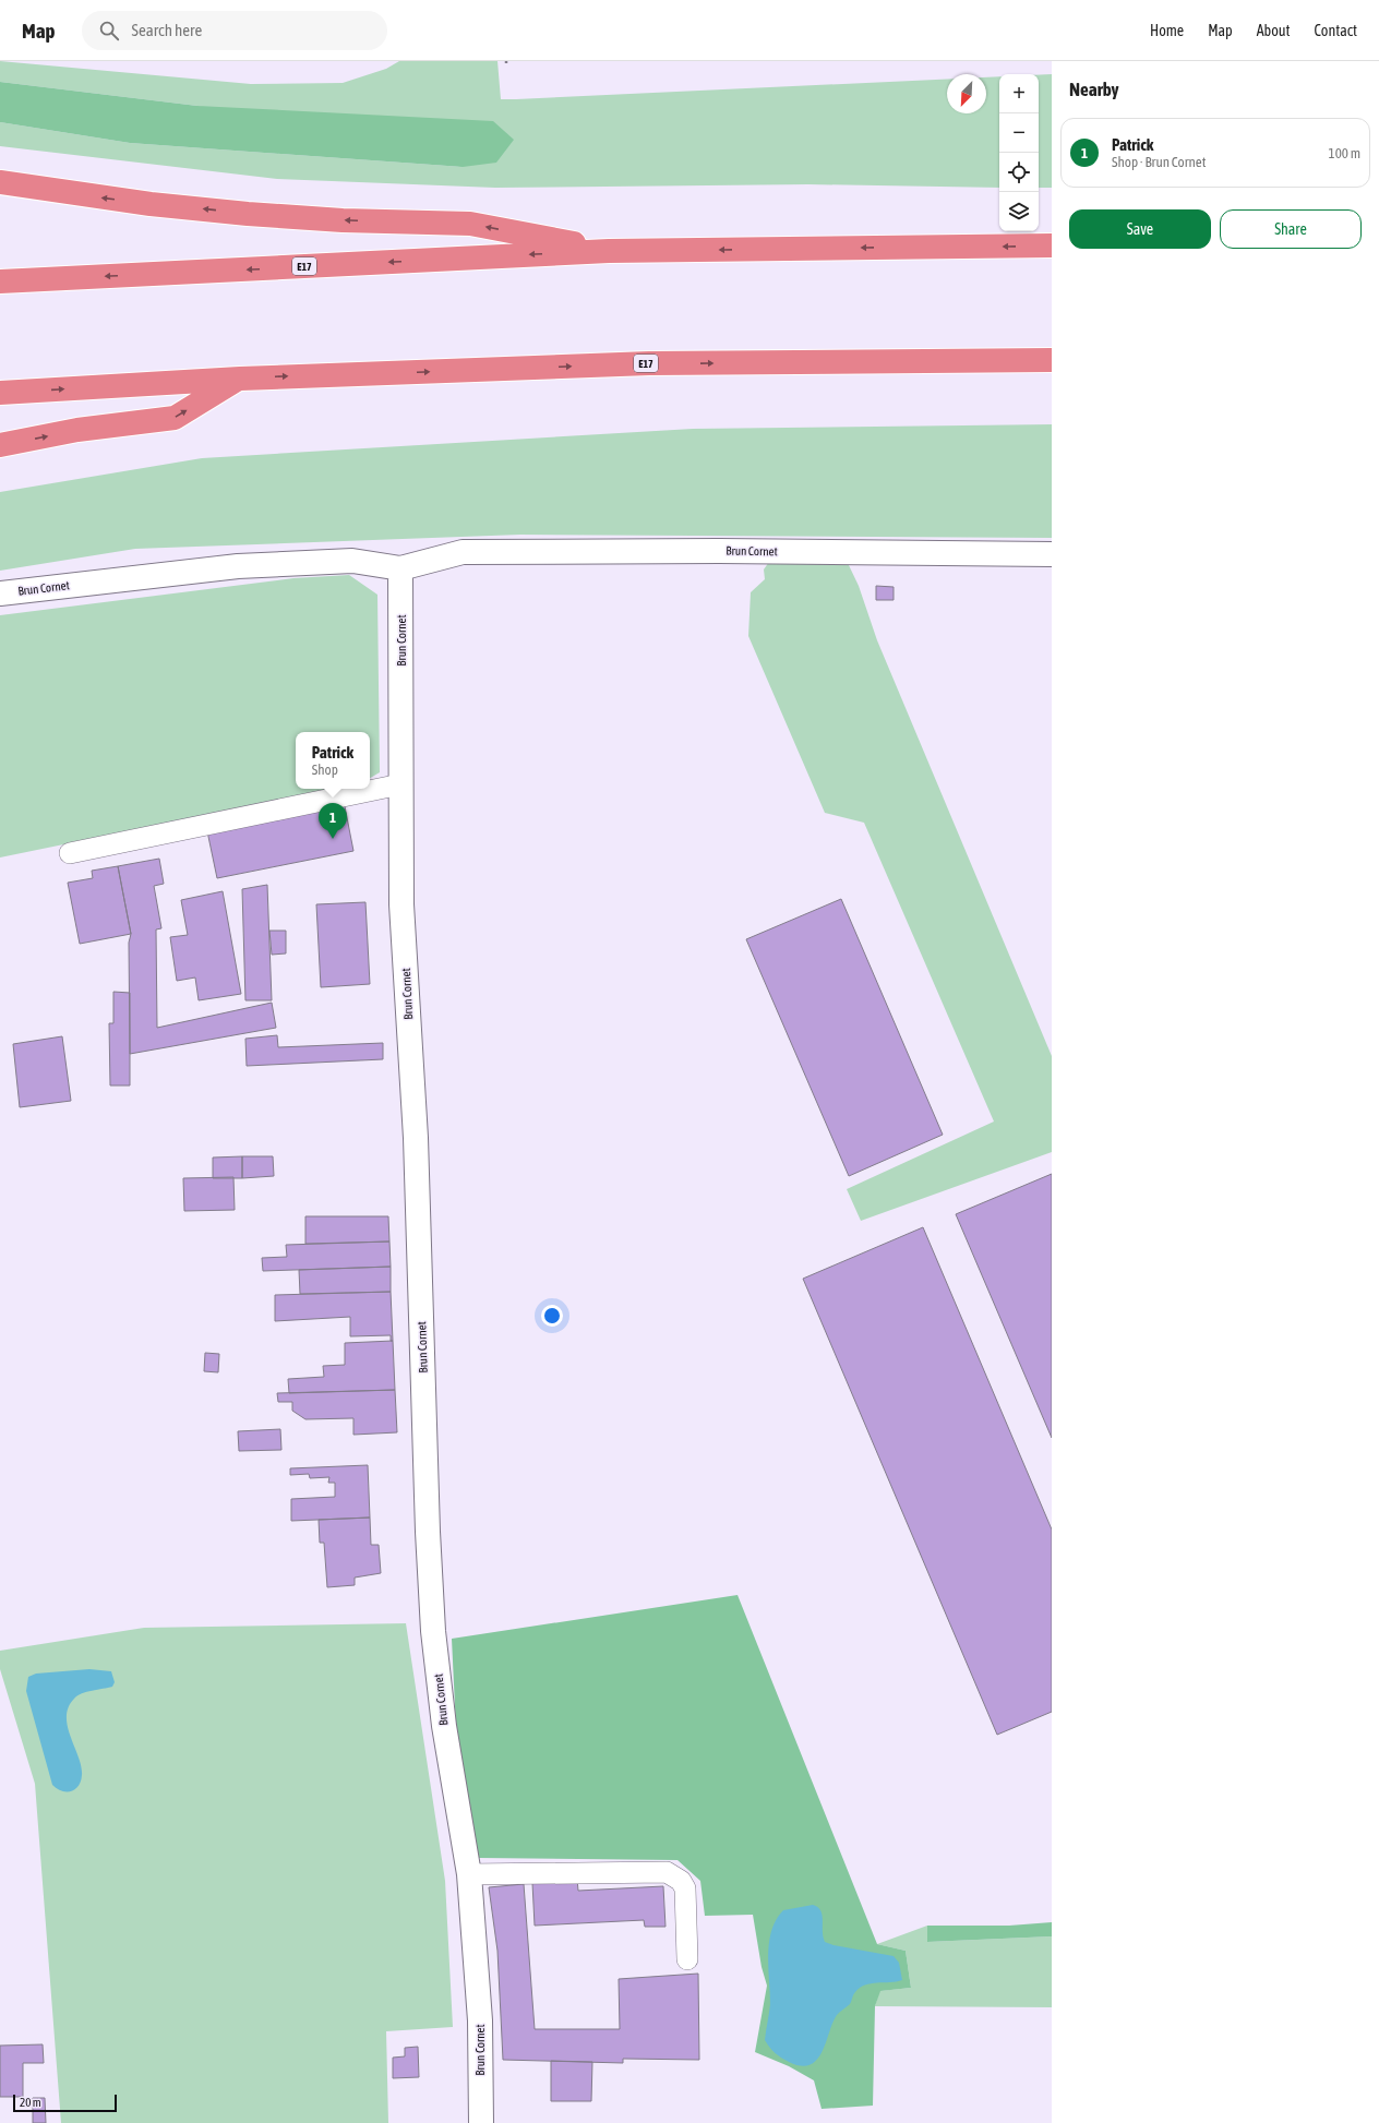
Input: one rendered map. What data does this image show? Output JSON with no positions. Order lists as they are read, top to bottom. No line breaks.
{"streets":{"highway":["E17"],"street":["Brun Cornet"]},"scale_bar":"20 m","north":"bottom left","page":{"header":"Map","search":"Search here","nav":["Home","Map","About","Contact"],"heading":"Nearby","map_buttons":["+","−"],"list":[{"mark":"1","name":"Patrick","note":"Shop · Brun Cornet","value":"100 m"}],"buttons":["Save","Share"],"popup":["Patrick","Shop"],"pins":"1","scale":"20 m"}}
